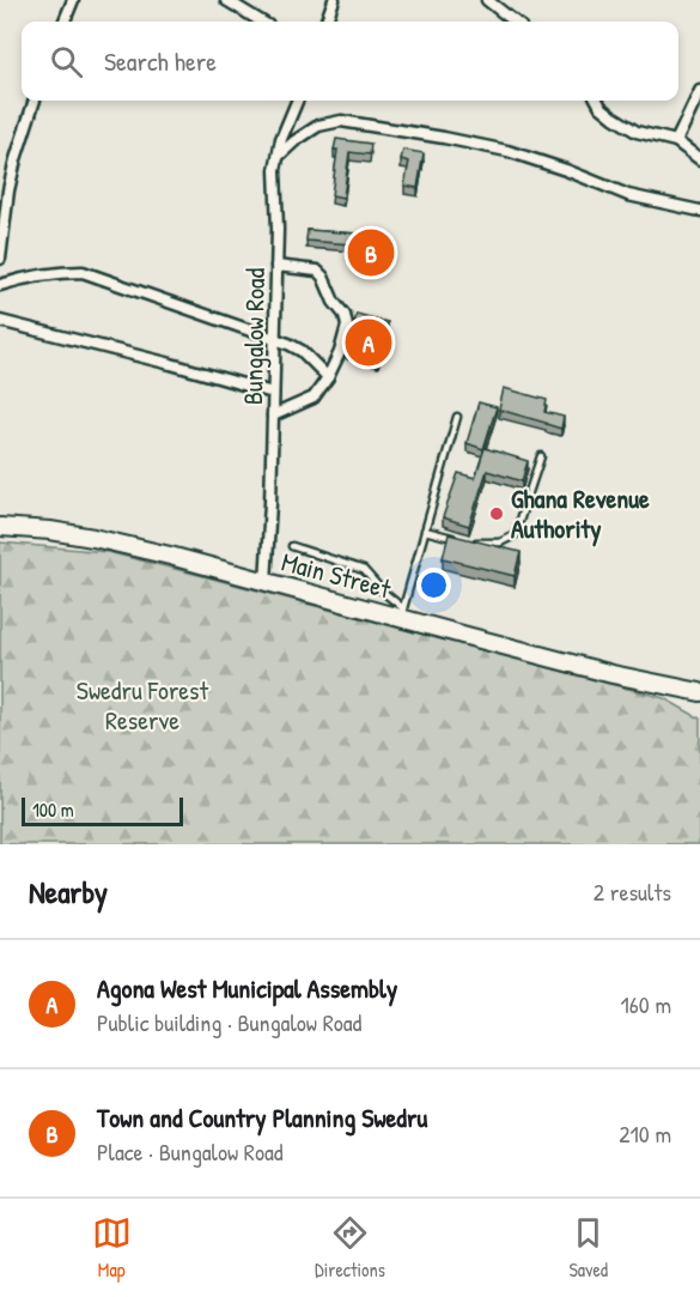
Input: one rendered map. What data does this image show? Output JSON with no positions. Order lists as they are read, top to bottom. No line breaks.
{"streets":{"main road":["Main Street"],"street":["Bungalow Road"]},"crossings":[["Bungalow Road","Main Street"]],"parks":["Swedru Forest Reserve"],"places":["Ghana Revenue Authority"],"scale_bar":"100 m","page":{"search":"Search here","pins":["B","A"],"scale":"100 m","heading":["Nearby","2 results"],"list":[{"mark":"A","name":"Agona West Municipal Assembly","note":"Public building · Bungalow Road","value":"160 m"},{"mark":"B","name":"Town and Country Planning Swedru","note":"Place · Bungalow Road","value":"210 m"}],"nav":["Map","Directions","Saved"]}}
